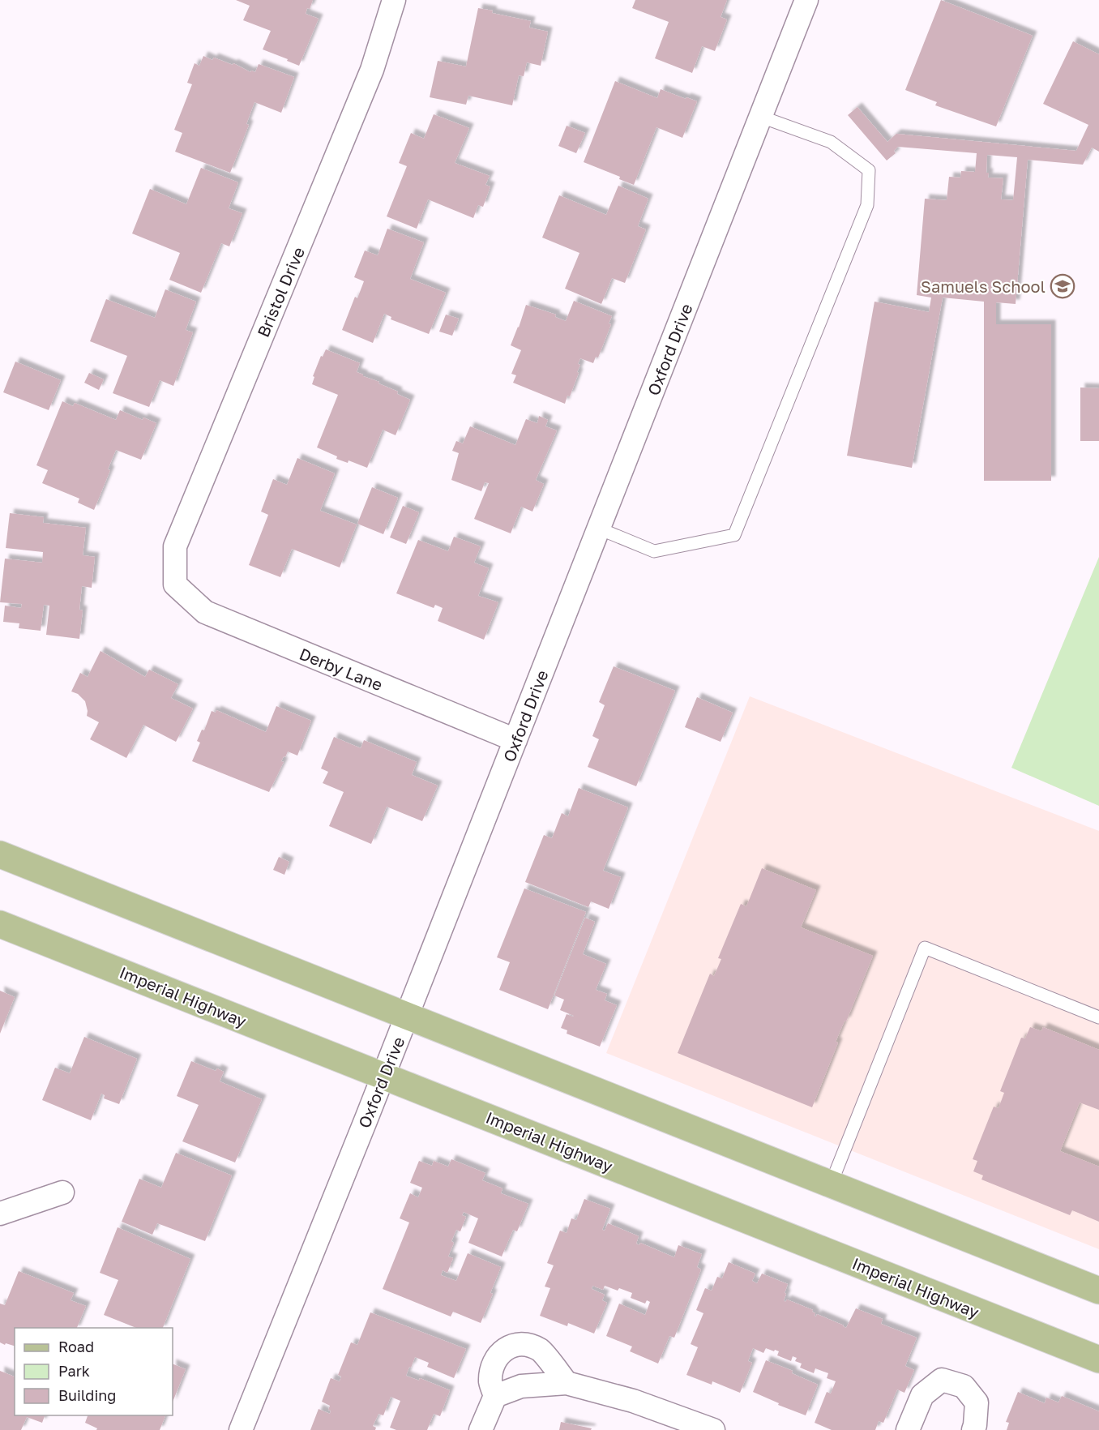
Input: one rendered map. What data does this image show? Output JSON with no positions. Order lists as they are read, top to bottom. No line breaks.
{"streets":{"main road":["Imperial Highway"],"street":["Bristol Drive","Oxford Drive","Derby Lane"]},"crossings":[["Bristol Drive","Derby Lane"],["Oxford Drive","Derby Lane"],["Oxford Drive","Imperial Highway"]],"places":{"school or university":["Samuels School"]},"legend":["Road","Park","Building"]}
